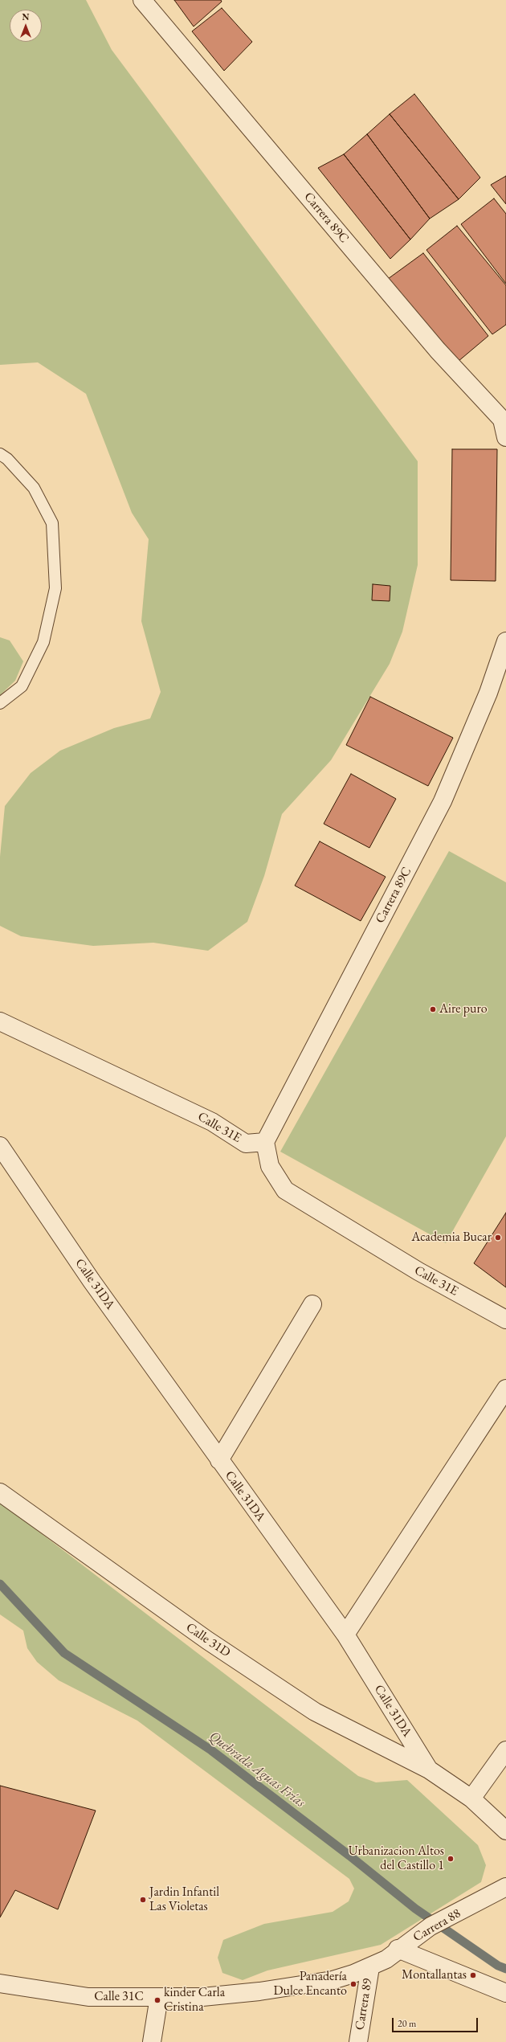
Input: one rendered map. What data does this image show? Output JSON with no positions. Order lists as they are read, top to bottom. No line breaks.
{"streets":{"street":["Carrera 89C","Calle 31E","Calle 31DA","Calle 31D","Carrera 88","Calle 31C","Carrera 89"]},"crossings":[["Carrera 89C","Calle 31E"],["Calle 31DA","Calle 31D"],["Carrera 88","Calle 31C"],["Carrera 88","Carrera 89"],["Calle 31C","Carrera 89"]],"water":["Quebrada Aguas Frías"],"places":["Aire puro","Academia Bucar","Urbanizacion Altos del Castillo 1","Jardin Infantil Las Violetas","Montallantas","Panadería Dulce Encanto","kinder Carla Cristina"],"scale_bar":"20 m","north":"top"}
